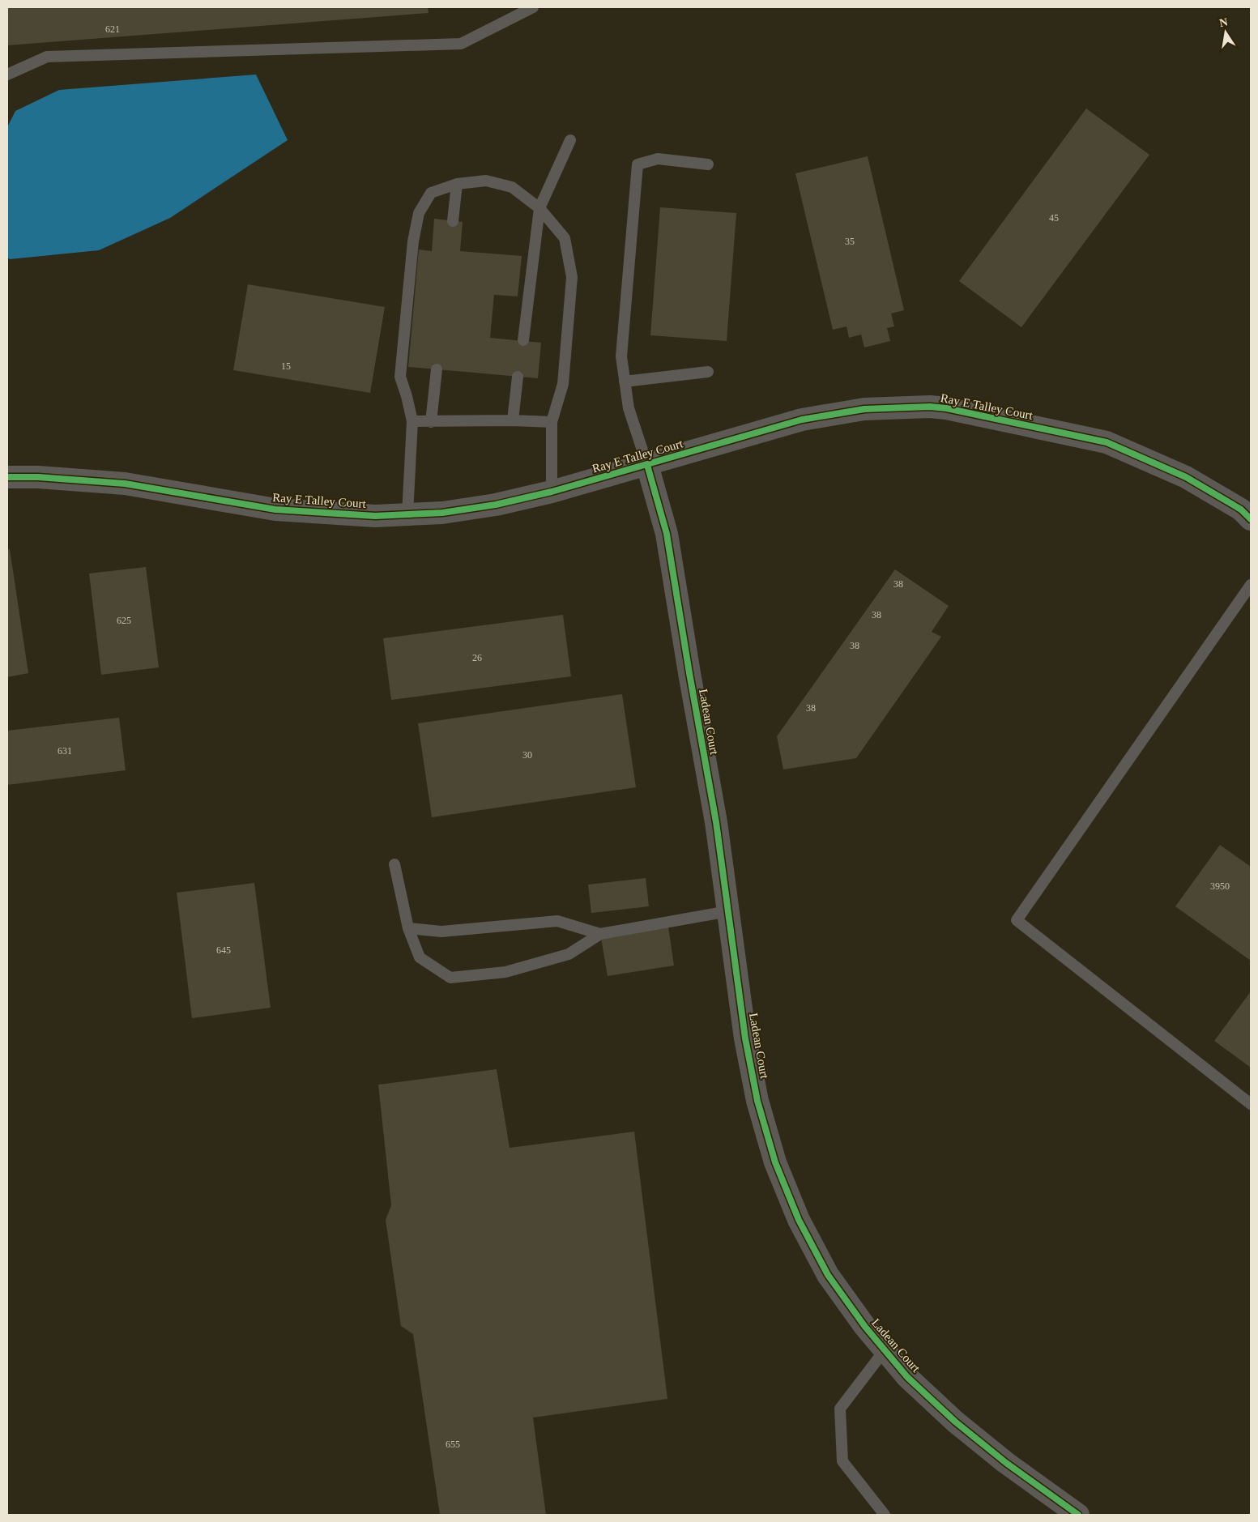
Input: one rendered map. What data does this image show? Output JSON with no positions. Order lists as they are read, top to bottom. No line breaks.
{"streets":{"street":["Ray E Talley Court","Ladean Court"]},"crossings":[["Ray E Talley Court","Ladean Court"]],"house_numbers":["621","45","35","15","38","38","625","38","26","38","631","30","3950","645","655"],"north":"top"}
